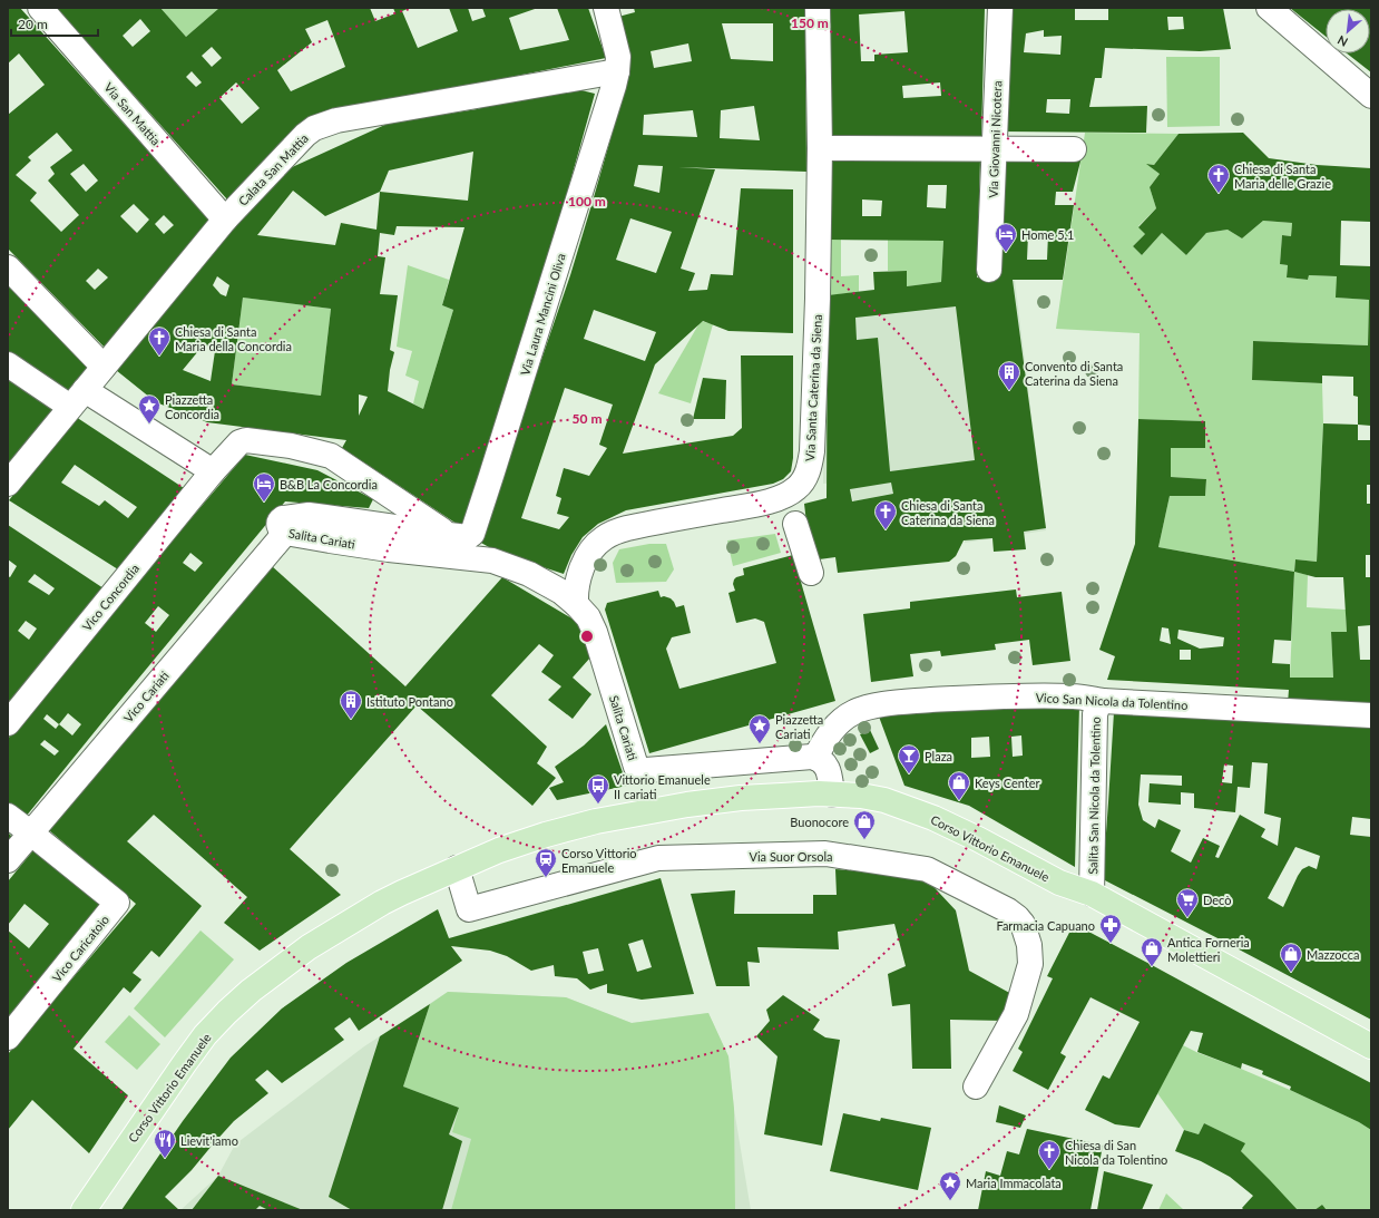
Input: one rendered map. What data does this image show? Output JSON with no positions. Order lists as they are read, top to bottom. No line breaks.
{"streets":{"main road":["Corso Vittorio Emanuele"],"street":["Via San Mattia","Via Giovanni Nicotera","Calata San Mattia","Via Laura Mancini Oliva","Via Santa Caterina da Siena","Salita Cariati","Vico Concordia","Vico Cariati","Vico San Nicola da Tolentino","Salita San Nicola da Tolentino","Via Suor Orsola","Vico Caricatoio"]},"crossings":[["Via San Mattia","Calata San Mattia"],["Calata San Mattia","Via Laura Mancini Oliva"],["Via Laura Mancini Oliva","Salita Cariati"],["Via Santa Caterina da Siena","Salita Cariati"],["Salita Cariati","Vico Cariati"],["Salita Cariati","Vico San Nicola da Tolentino"],["Vico Cariati","Vico Caricatoio"],["Vico San Nicola da Tolentino","Salita San Nicola da Tolentino"],["Salita San Nicola da Tolentino","Corso Vittorio Emanuele"],["Corso Vittorio Emanuele","Via Suor Orsola"]],"places":{"church":["Chiesa di Santa Maria delle Grazie","Chiesa di Santa Maria della Concordia","Chiesa di Santa Caterina da Siena","Chiesa di San Nicola da Tolentino"],"hotel":["Home 5.1","B&B La Concordia"],"building":["Convento di Santa Caterina da Siena","Istituto Pontano"],"place":["Piazzetta Concordia","Piazzetta Cariati","Maria Immacolata"],"bar":["Plaza"],"shop":["Keys Center","Buonocore","Antica Forneria Molettieri","Mazzocca"],"bus stop":["Vittorio Emanuele II cariati"],"station":["Corso Vittorio Emanuele"],"supermarket":["Decò"],"pharmacy":["Farmacia Capuano"],"restaurant":["Lievit'iamo"]},"scale_bar":"20 m","north":"bottom left","rings":["150 m","100 m","50 m"]}
